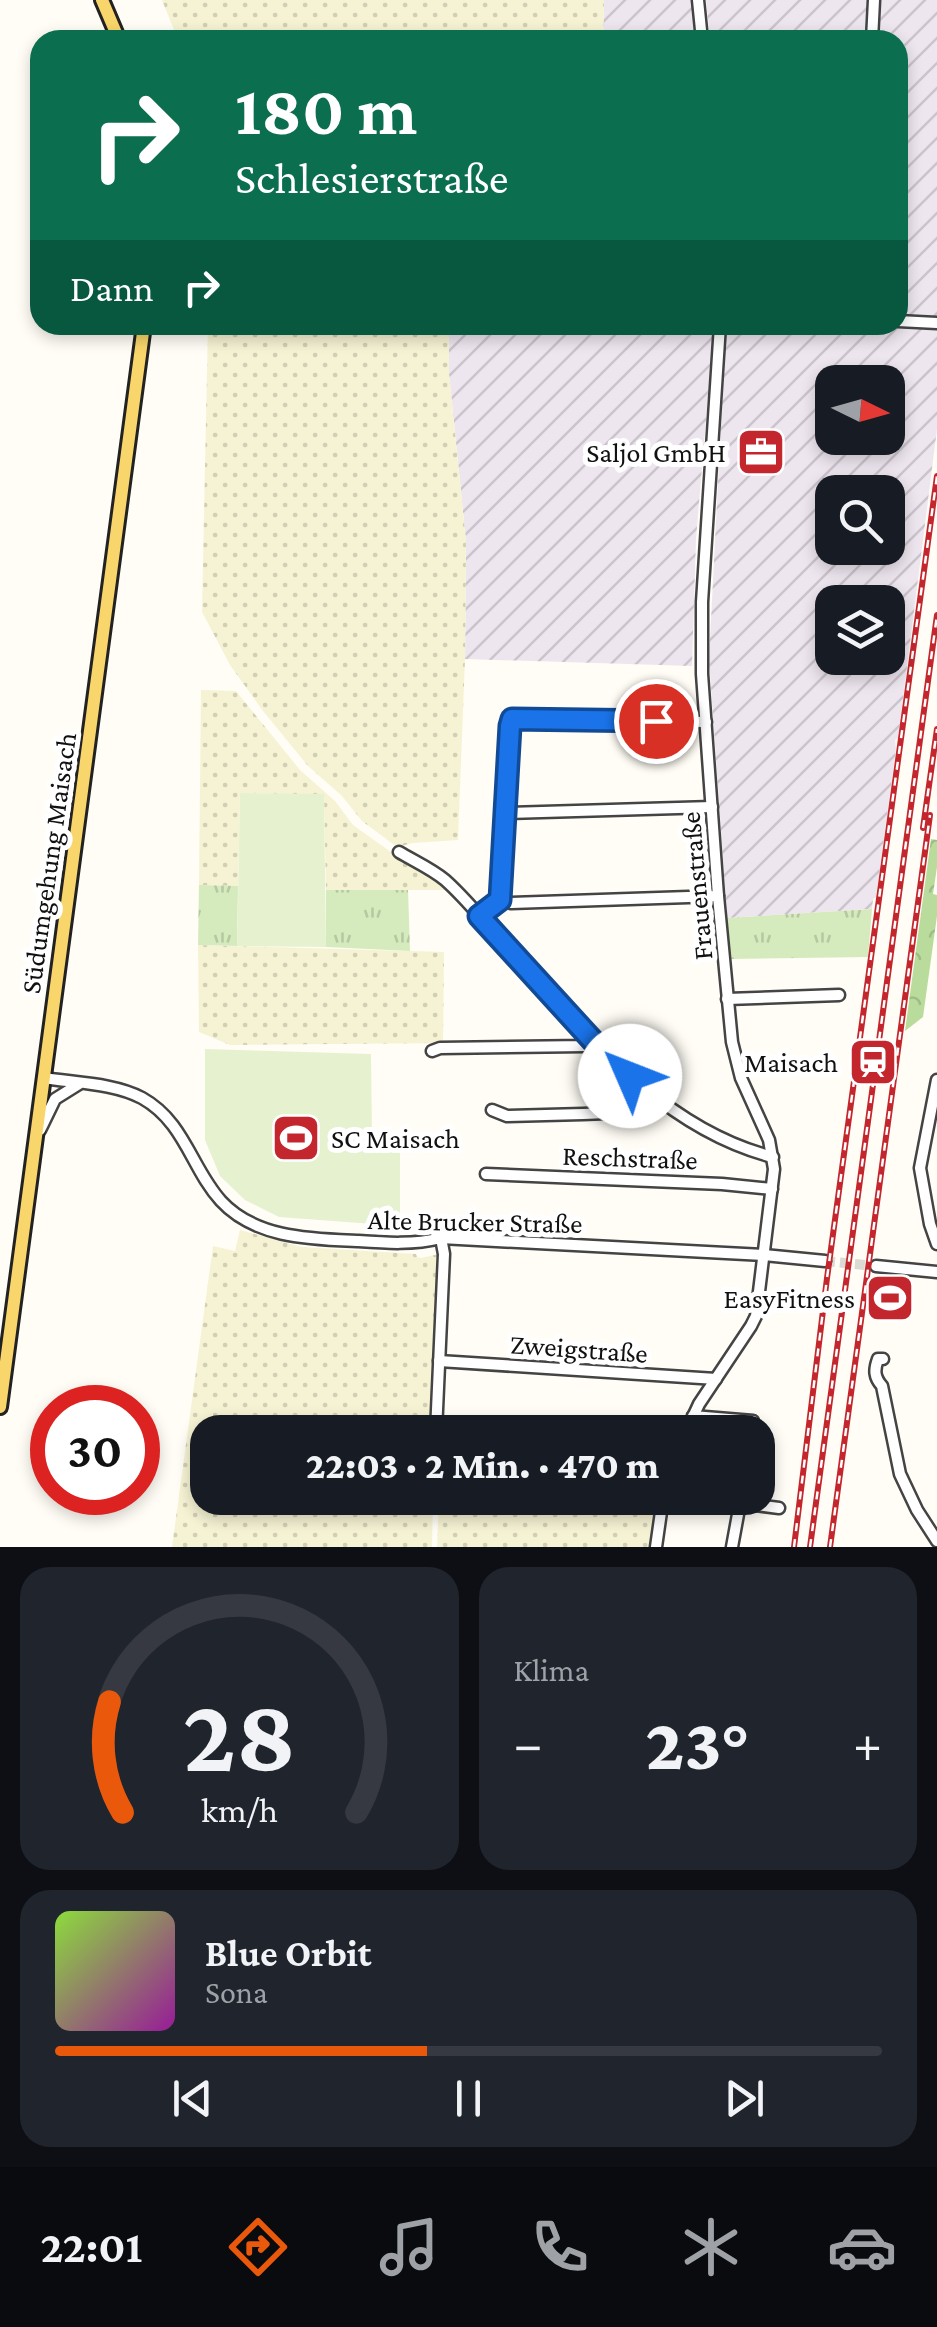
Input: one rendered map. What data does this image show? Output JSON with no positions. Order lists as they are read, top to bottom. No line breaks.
{"streets":{"main road":["Südumgehung Maisach"],"street":["Frauenstraße","Reschstraße","Alte Brucker Straße","Zweigstraße"]},"crossings":[["Südumgehung Maisach","Alte Brucker Straße"],["Frauenstraße","Reschstraße"],["Frauenstraße","Alte Brucker Straße"],["Frauenstraße","Zweigstraße"]],"places":{"office":["Saljol GmbH"],"station":["Maisach"],"sports":["SC Maisach","EasyFitness"]},"north":"right","page":{"turn":["180 m","Schlesierstraße"],"then":"Dann","limit":"30","trip":"22:03 · 2 Min. · 470 m","tile":"Klima","heat":["−","23°","+"],"song":["Blue Orbit","Sona"],"tabs":"22:01","gauge":["28","km/h"]}}
